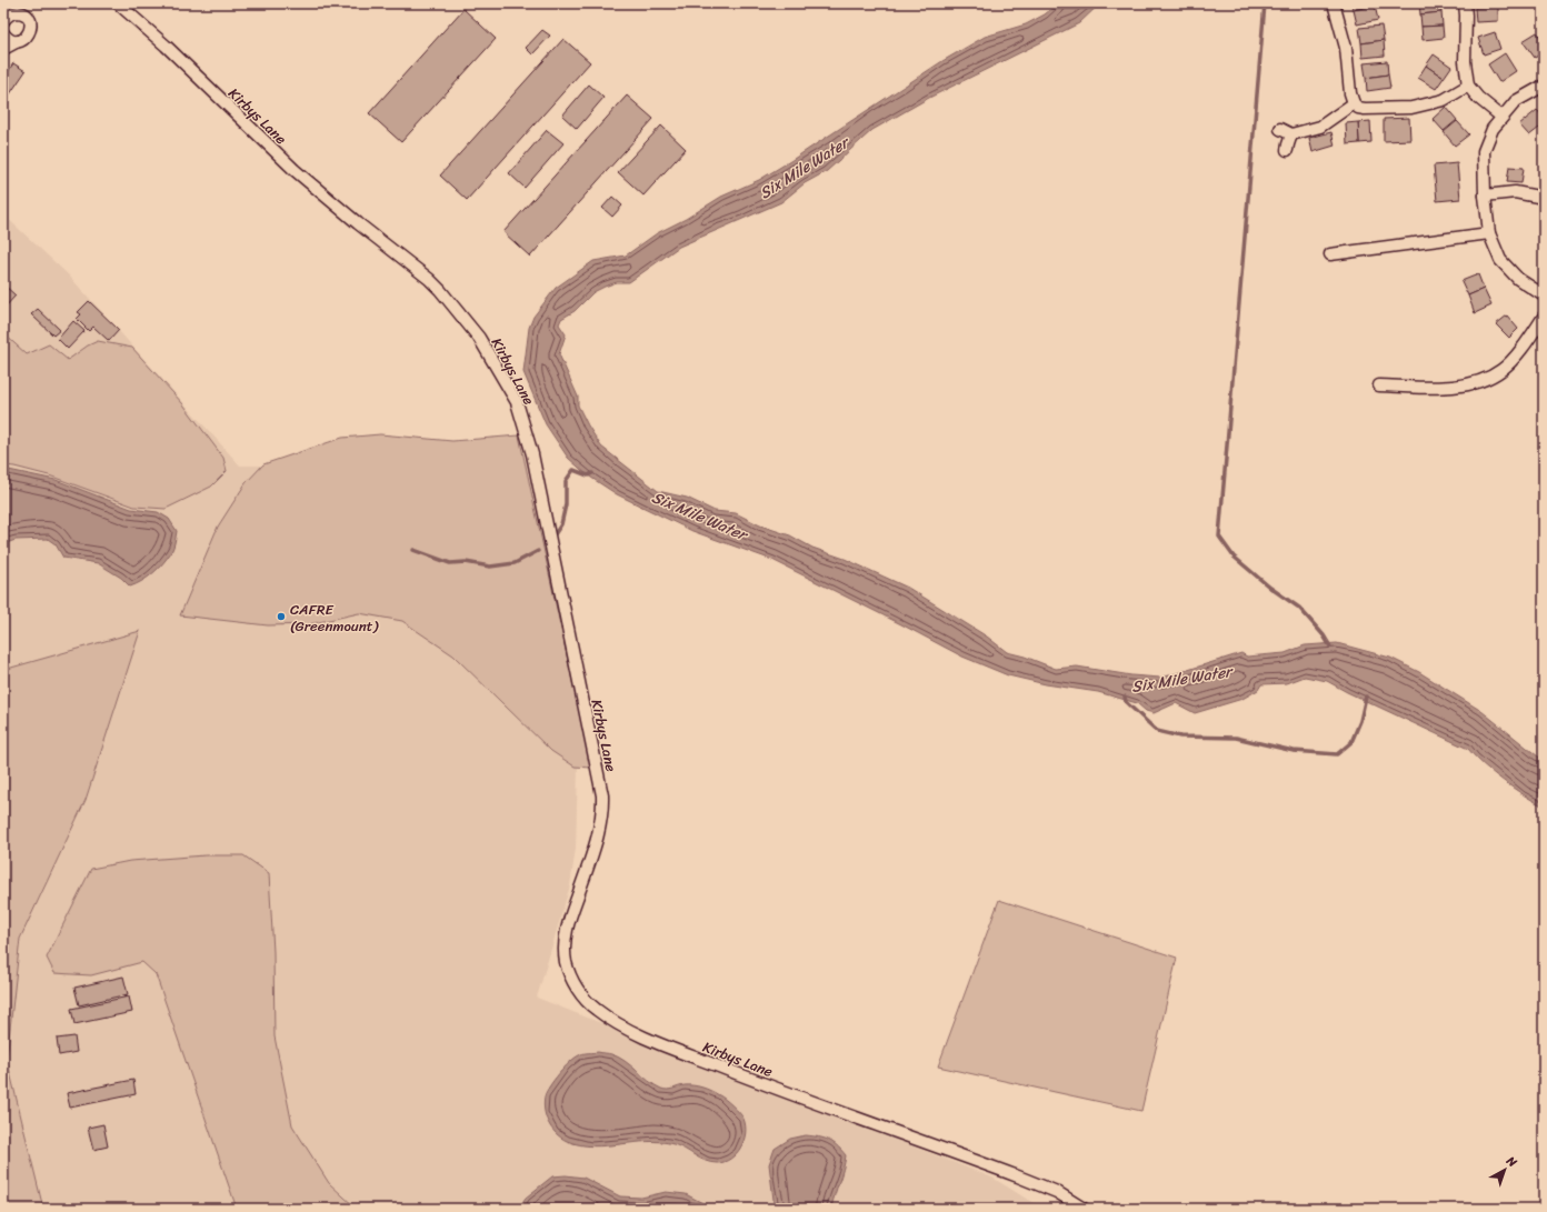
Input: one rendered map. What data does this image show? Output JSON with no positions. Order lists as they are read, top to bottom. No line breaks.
{"streets":{"street":["Kirbys Lane"]},"water":["Six Mile Water"],"places":["CAFRE (Greenmount)"],"north":"top right"}
